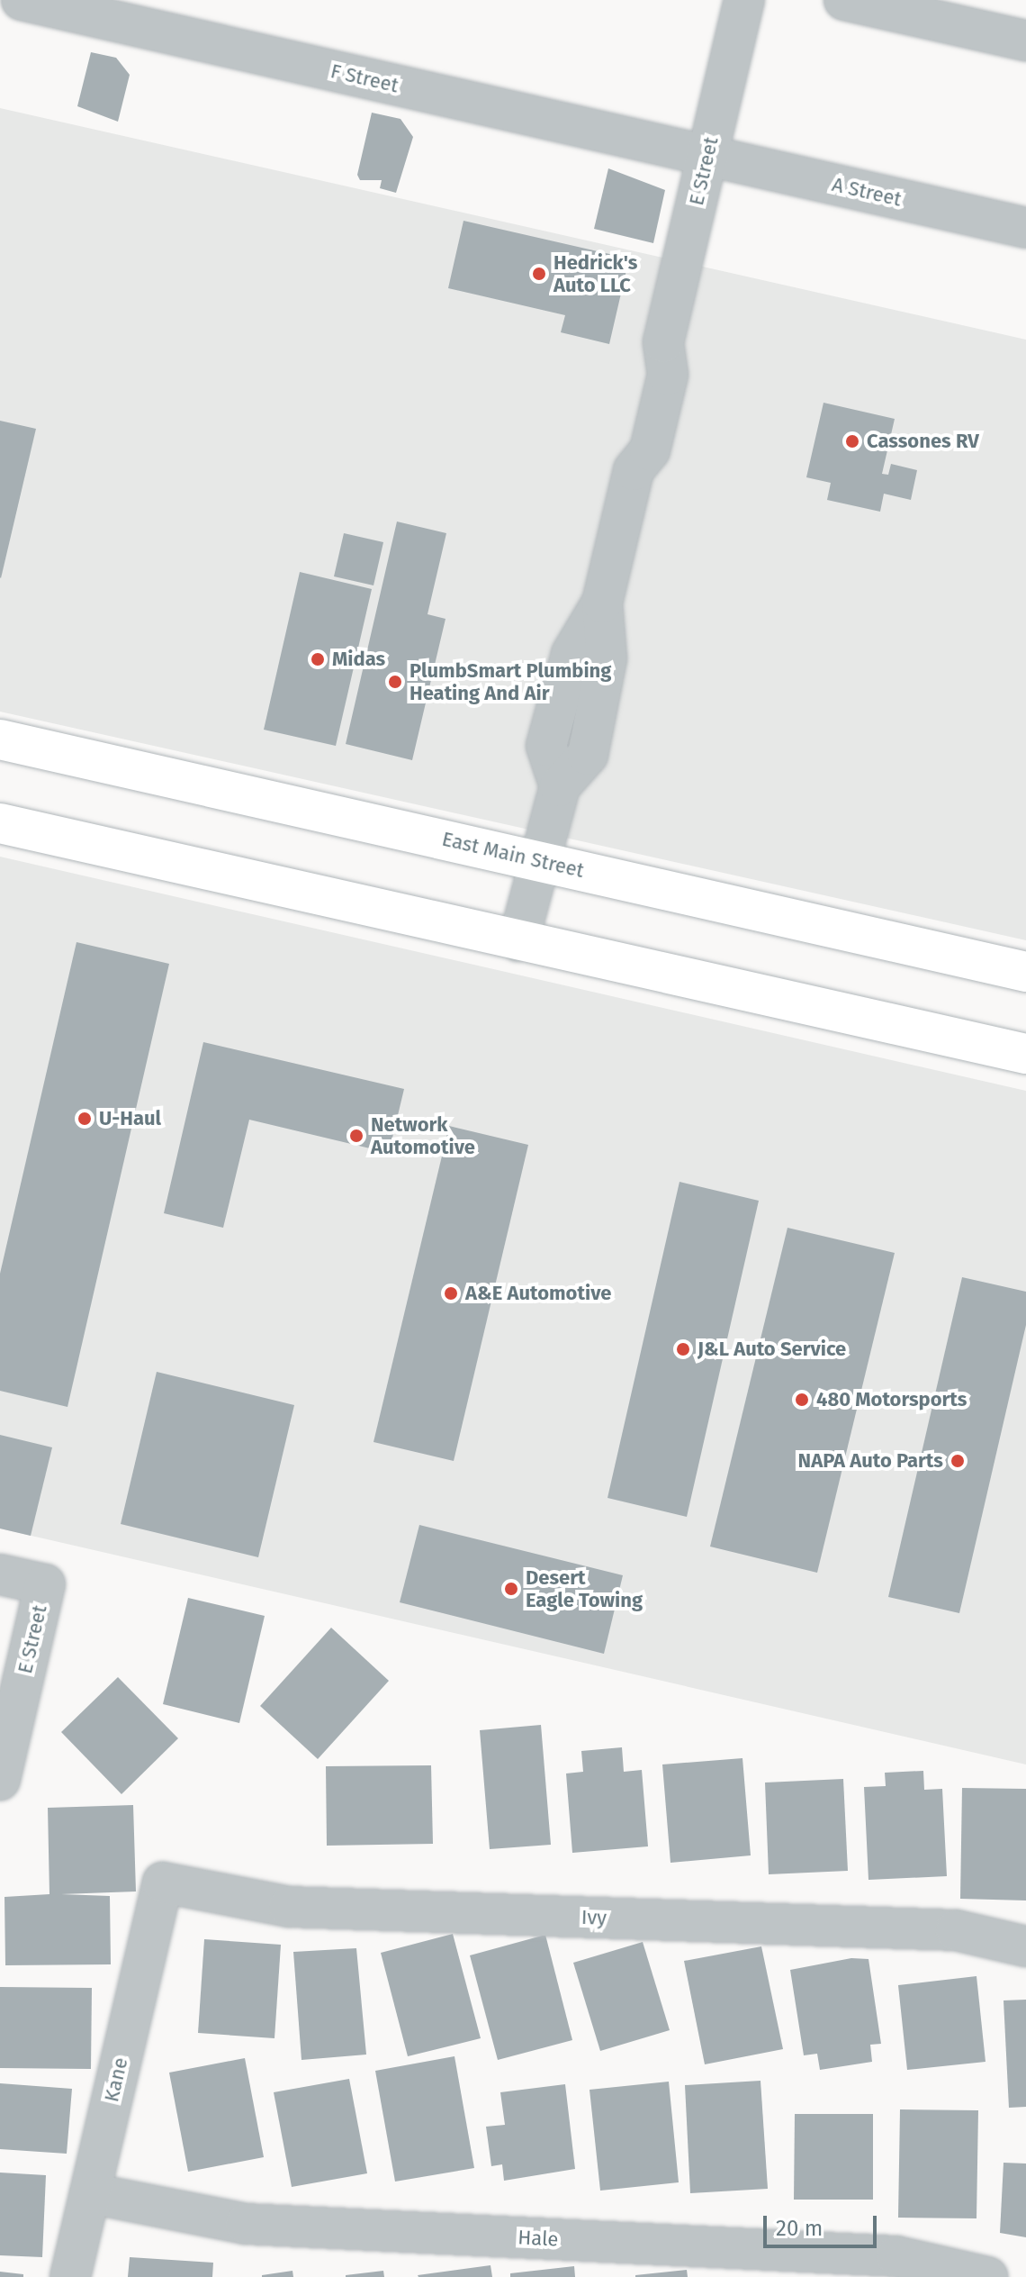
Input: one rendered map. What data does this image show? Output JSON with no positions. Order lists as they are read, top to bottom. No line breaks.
{"streets":{"main road":["East Main Street"],"lane":["F Street","E Street","A Street","Ivy","Kane","Hale"]},"crossings":[["F Street","E Street"],["F Street","A Street"],["E Street","A Street"],["E Street","East Main Street"],["Ivy","Kane"],["Kane","Hale"]],"places":["Hedrick's Auto LLC","Cassones RV","Midas","PlumbSmart Plumbing Heating And Air","U-Haul","Network Automotive","A&E Automotive","J&L Auto Service","480 Motorsports","NAPA Auto Parts","Desert Eagle Towing"],"scale_bar":"20 m"}
